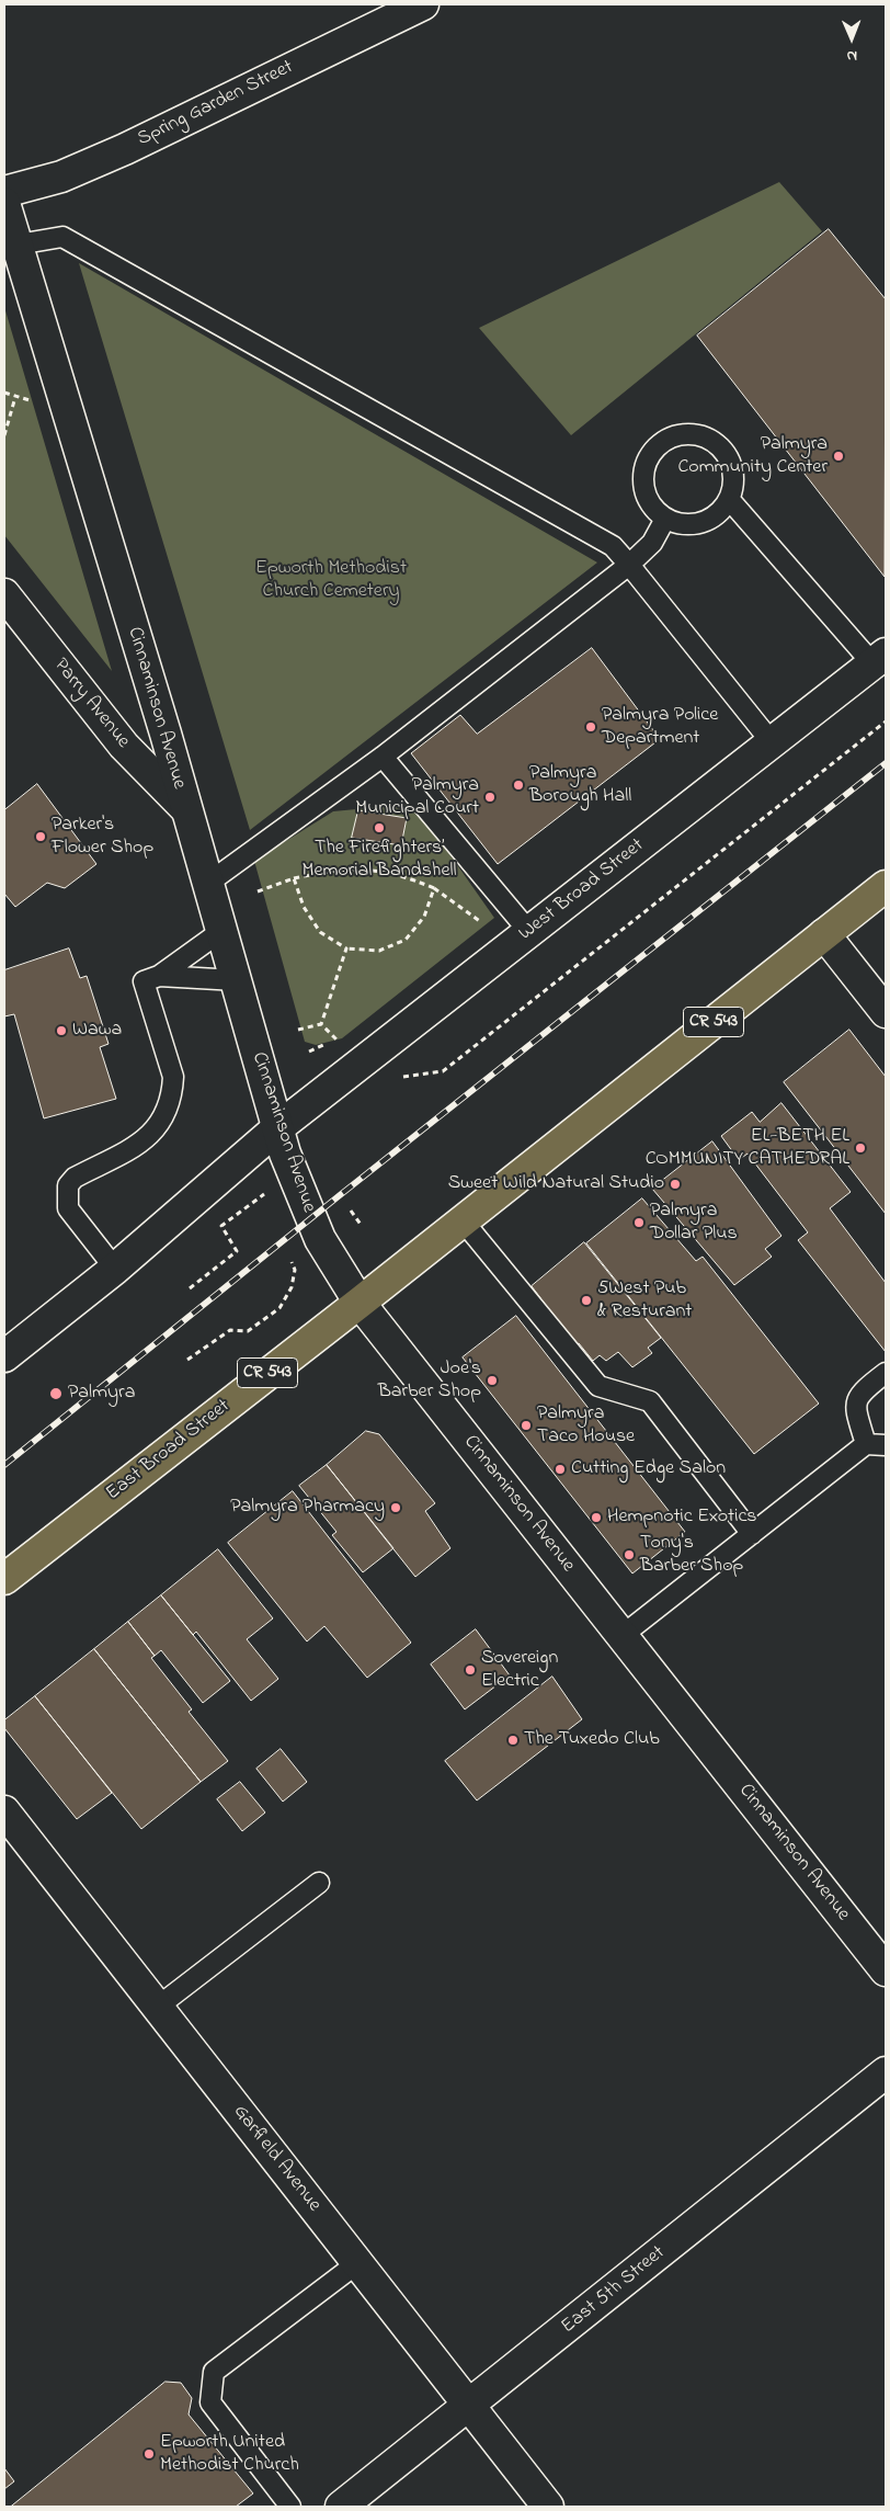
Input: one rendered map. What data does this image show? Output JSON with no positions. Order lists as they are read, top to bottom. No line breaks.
{"streets":{"main road":["CR 543","East Broad Street"],"street":["Spring Garden Street","Parry Avenue","Cinnaminson Avenue","West Broad Street","Garfield Avenue","East 5th Street"]},"crossings":[["Parry Avenue","Cinnaminson Avenue"],["Cinnaminson Avenue","West Broad Street"],["Cinnaminson Avenue","CR 543"],["Cinnaminson Avenue","East Broad Street"],["CR 543","East Broad Street"],["Garfield Avenue","East 5th Street"]],"parks":["Epworth Methodist Church Cemetery"],"places":["Palmyra Community Center","Palmyra Police Department","Palmyra Borough Hall","Palmyra Municipal Court","The Firefighters’ Memorial Bandshell","Parker's Flower Shop","Wawa","EL-BETH EL COMMUNITY CATHEDRAL","Sweet Wild Natural Studio","Palmyra Dollar Plus","5West Pub & Resturant","Joe's Barber Shop","Palmyra","Palmyra Taco House","Cutting Edge Salon","Palmyra Pharmacy","Hempnotic Exotics","Tony's Barber Shop","Sovereign Electric","The Tuxedo Club","Epworth United Methodist Church"],"north":"bottom"}
